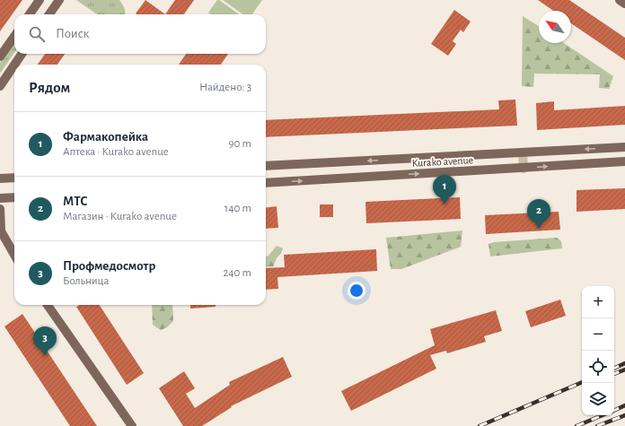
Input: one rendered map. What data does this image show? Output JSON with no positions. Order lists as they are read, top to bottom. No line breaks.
{"streets":{"main road":["Kurako avenue"]},"north":"top left","page":{"search":"Поиск","heading":["Рядом","Найдено: 3"],"list":[{"mark":"1","name":"Фармакопейка","note":"Аптека · Kurako avenue","value":"90 m"},{"mark":"2","name":"МТС","note":"Магазин · Kurako avenue","value":"140 m"},{"mark":"3","name":"Профмедосмотр","note":"Больница","value":"240 m"}],"pins":["1","2","3"],"map_buttons":["+","−"]}}
